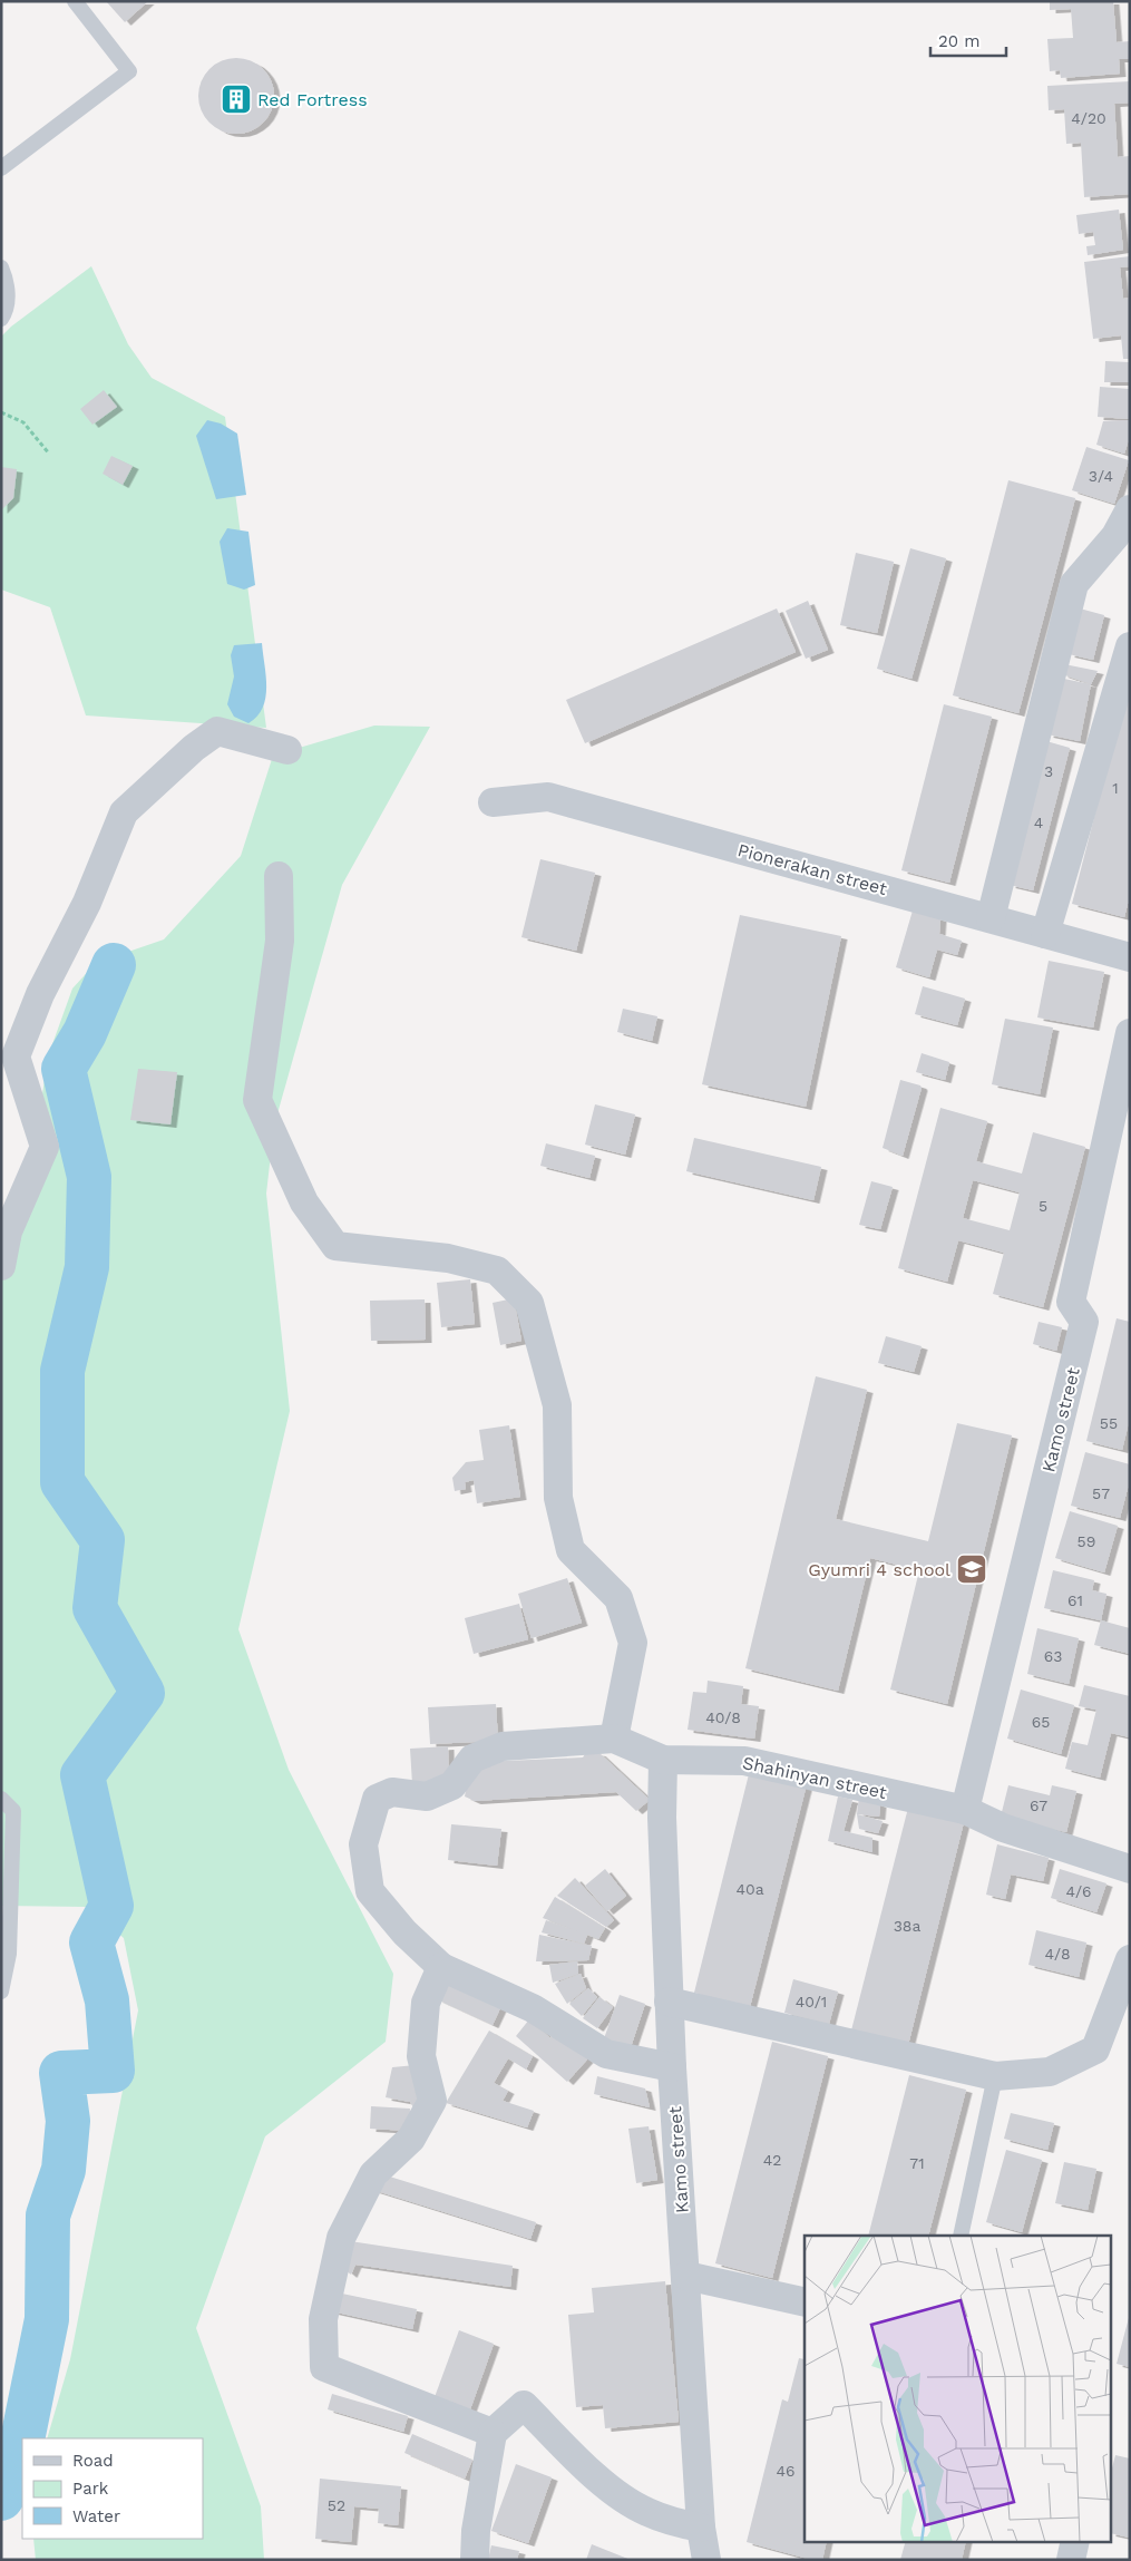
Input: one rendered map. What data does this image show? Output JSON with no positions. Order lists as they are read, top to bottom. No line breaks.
{"streets":{"street":["Pionerakan street","Kamo street","Shahinyan street"]},"crossings":[["Kamo street","Shahinyan street"]],"places":{"building":["Red Fortress"],"school or university":["Gyumri 4 school"]},"house_numbers":["4/20","3/4","3","1","4","5","55","57","59","61","63","40/8","65","67","40a","4/6","38a","4/8","40/1","42","71","46","52"],"legend":["Road","Park","Water"],"scale_bar":"20 m"}
